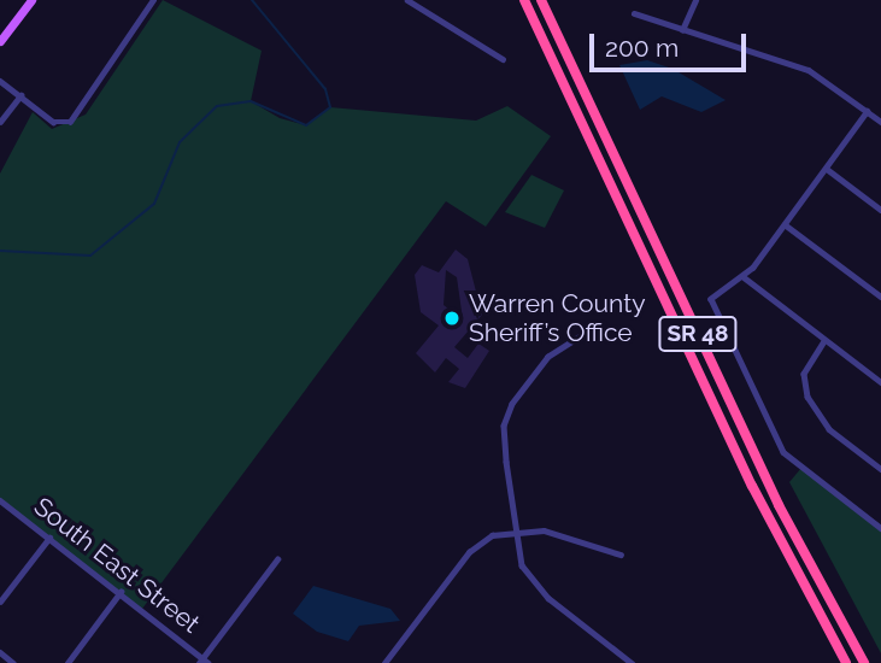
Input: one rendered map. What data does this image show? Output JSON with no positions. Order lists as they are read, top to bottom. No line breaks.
{"streets":{"highway":["SR 48"],"street":["South East Street"]},"places":["Warren County Sheriff’s Office"],"scale_bar":"200 m"}
